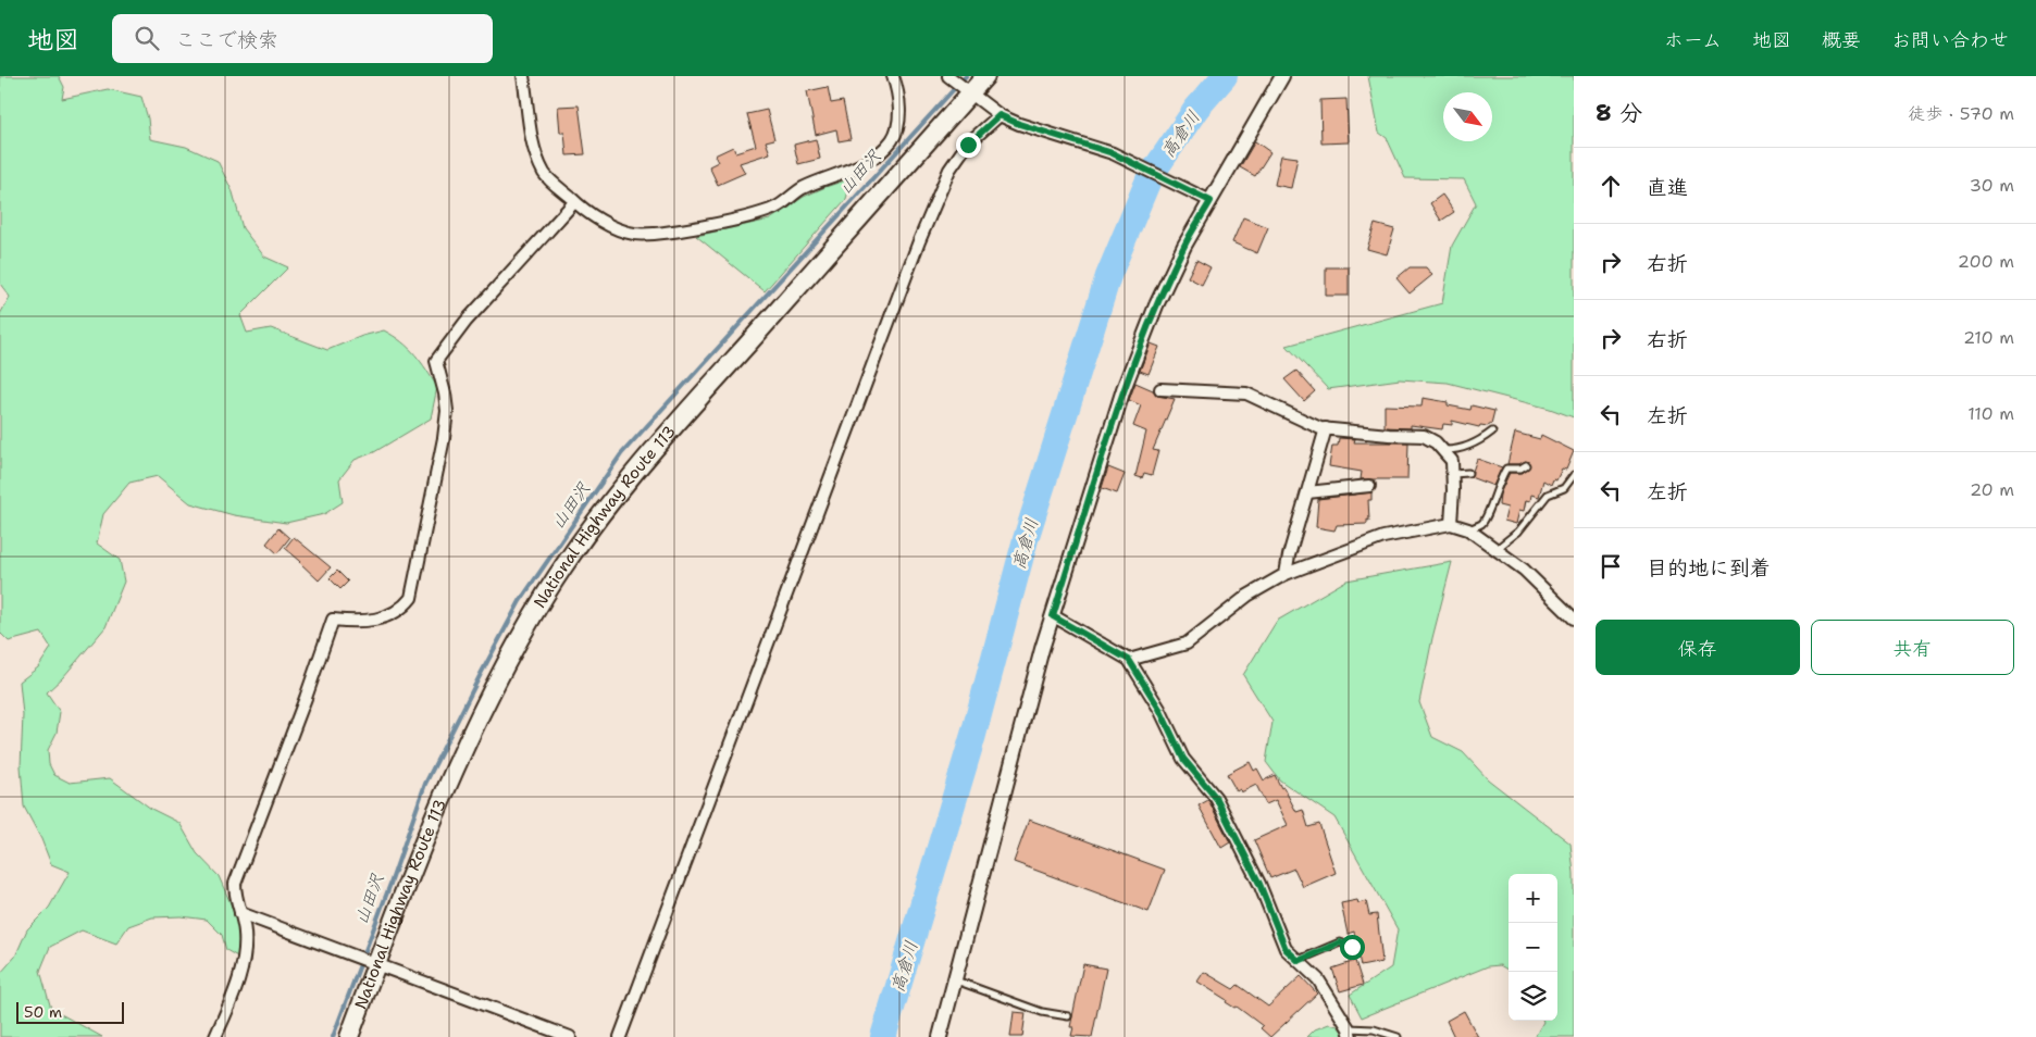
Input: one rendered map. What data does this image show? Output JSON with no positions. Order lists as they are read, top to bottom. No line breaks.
{"streets":{"highway":["National Highway Route 113"]},"water":["高倉川","山田沢"],"scale_bar":"50 m","north":"bottom right","page":{"header":"地図","search":"ここで検索","nav":["ホーム","地図","概要","お問い合わせ"],"heading":["8 分","徒歩 · 570 m"],"list":[["直進","30 m"],["右折","200 m"],["右折","210 m"],["左折","110 m"],["左折","20 m"],"目的地に到着"],"buttons":["保存","共有"],"map_buttons":["+","−"],"scale":"50 m"}}
